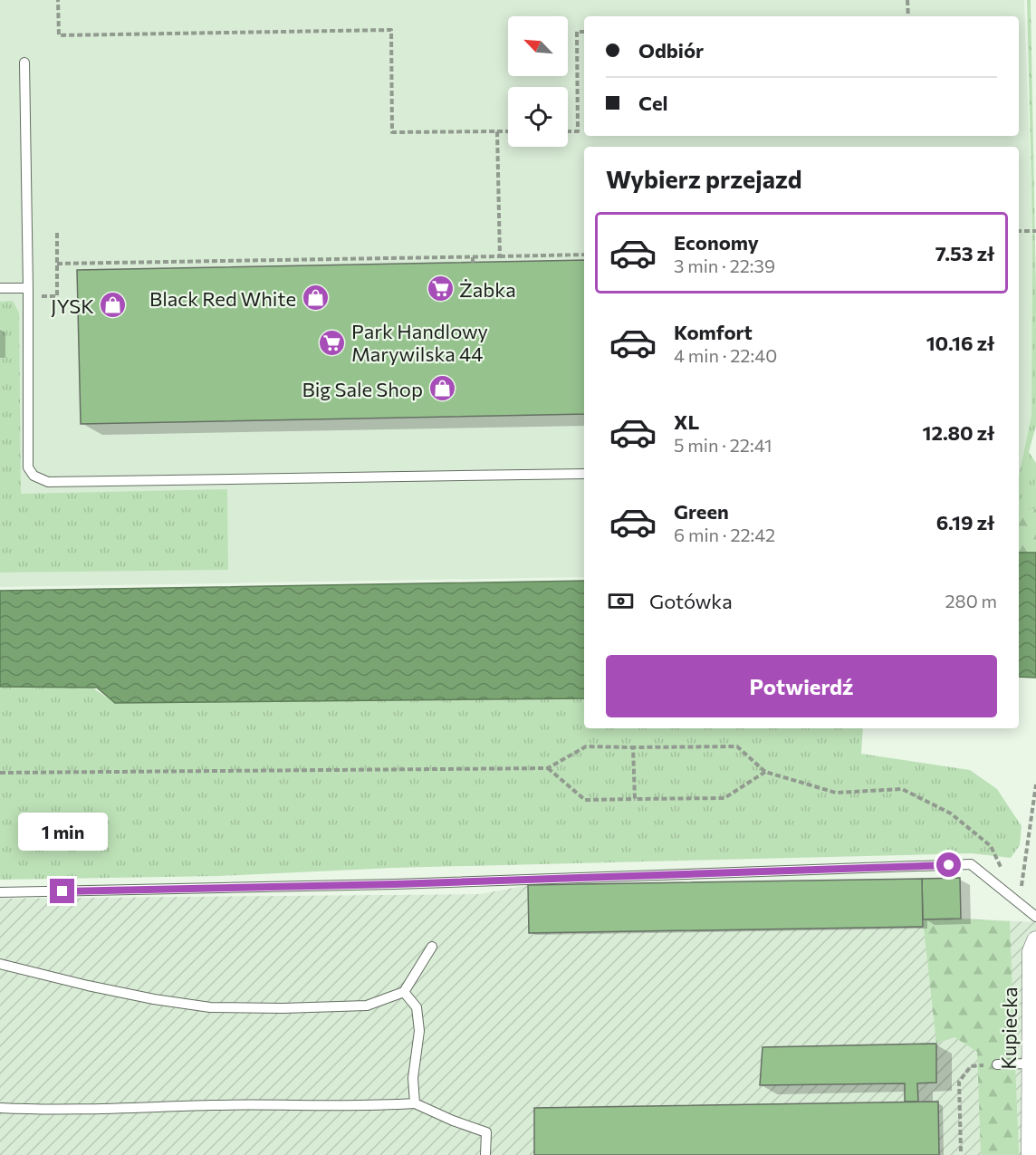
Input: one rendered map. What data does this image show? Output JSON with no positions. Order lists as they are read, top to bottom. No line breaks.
{"streets":{"street":["Kupiecka"]},"places":{"supermarket":["Żabka","Park Handlowy Marywilska 44"],"shop":["Black Red White","JYSK","Big Sale Shop"]},"north":"top left","page":{"banner":["Odbiór","Cel"],"heading":"Wybierz przejazd","list":[{"name":"Economy","note":"3 min · 22:39","value":"7.53 zł"},{"name":"Komfort","note":"4 min · 22:40","value":"10.16 zł"},{"name":"XL","note":"5 min · 22:41","value":"12.80 zł"},{"name":"Green","note":"6 min · 22:42","value":"6.19 zł"}],"pay":["Gotówka","280 m"],"buttons":"Potwierdź","bubble":"1 min"}}
